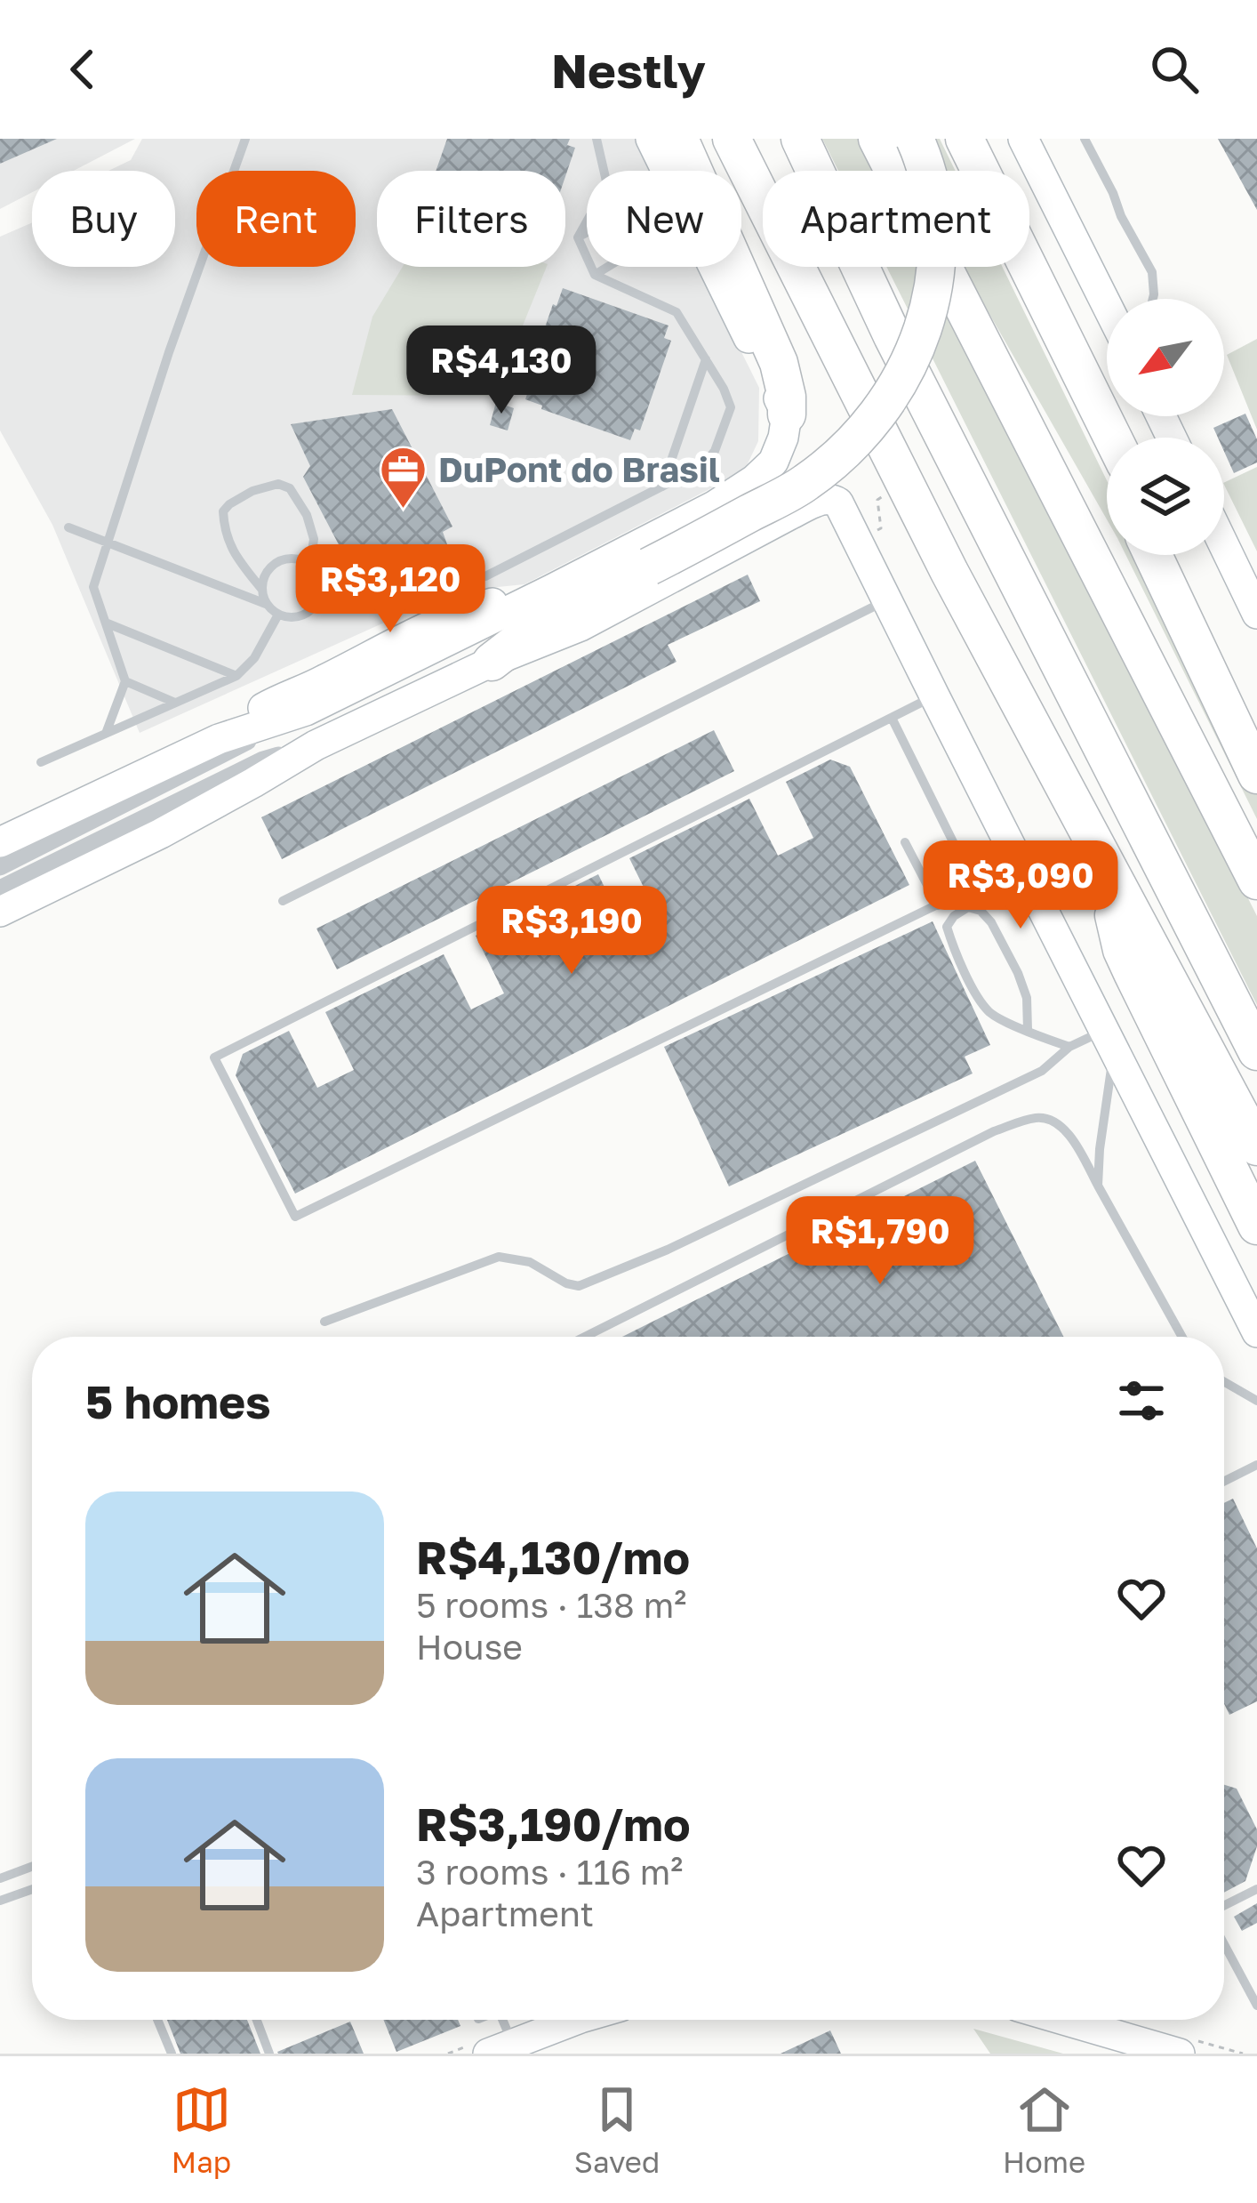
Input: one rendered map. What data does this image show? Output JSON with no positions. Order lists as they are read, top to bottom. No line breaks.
{"places":{"office":["DuPont do Brasil"]},"north":"bottom left","page":{"header":"Nestly","chip":["Buy","Rent","Filters","New","Apartment"],"price":["R$4,130","R$3,120","R$3,090","R$3,190","R$1,790"],"heading":"5 homes","list":[{"name":"R$4,130/mo","note":"5 rooms · 138 m² · House"},{"name":"R$3,190/mo","note":"3 rooms · 116 m² · Apartment"}],"tabs":["Map","Saved","Home"]}}
